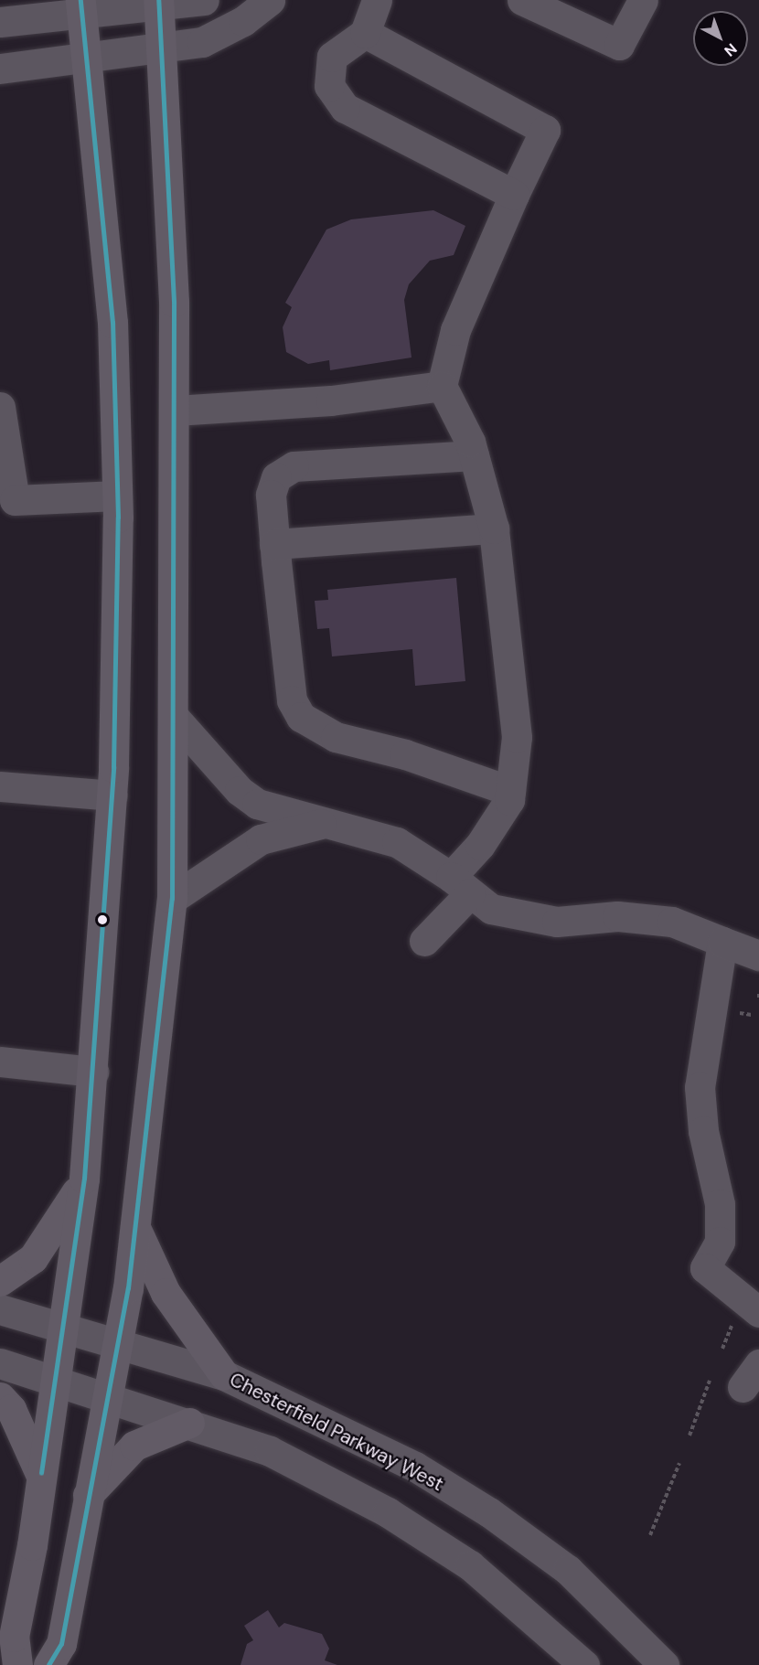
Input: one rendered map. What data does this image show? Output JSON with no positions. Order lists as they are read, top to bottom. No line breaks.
{"streets":{"street":["Chesterfield Parkway West"]},"north":"bottom right"}
